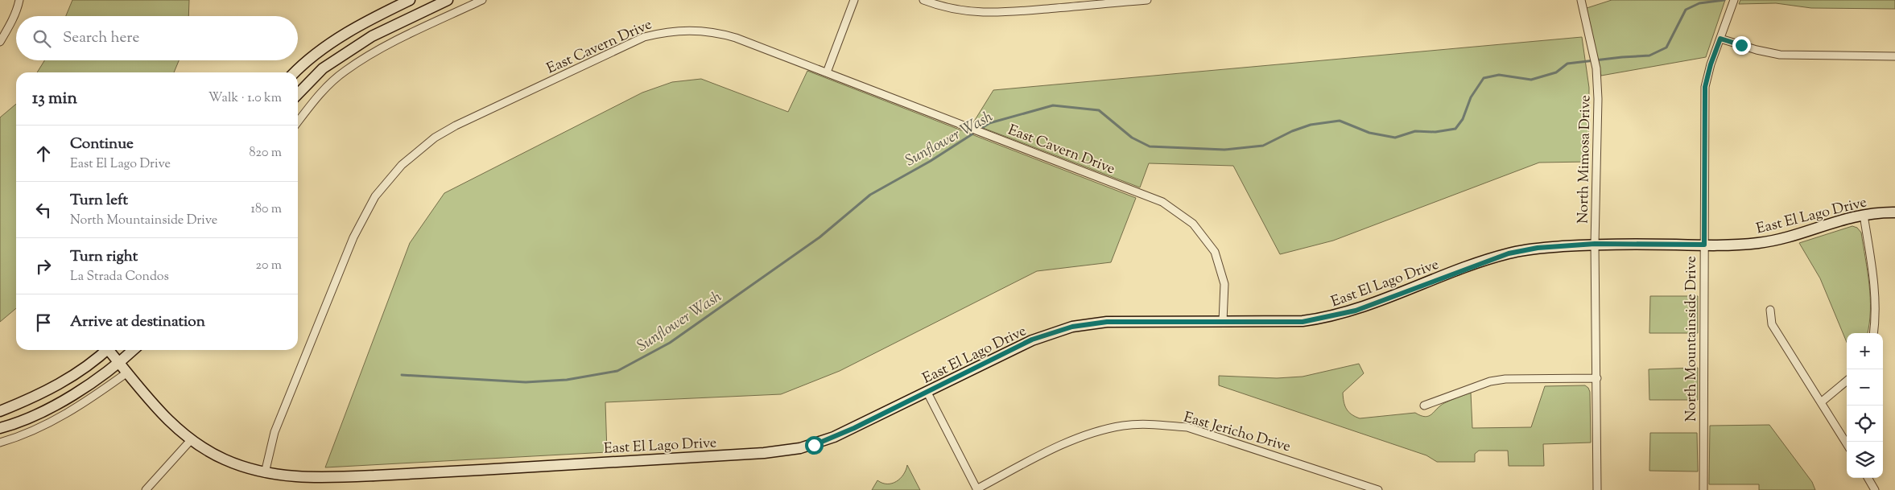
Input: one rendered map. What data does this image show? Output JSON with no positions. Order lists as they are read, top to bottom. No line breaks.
{"streets":{"street":["East Cavern Drive","North Mimosa Drive","East El Lago Drive","North Mountainside Drive","East Jericho Drive"]},"crossings":[["East Cavern Drive","East El Lago Drive"],["North Mimosa Drive","East El Lago Drive"],["East El Lago Drive","North Mountainside Drive"]],"water":["Sunflower Wash"],"page":{"search":"Search here","heading":["13 min","Walk · 1.0 km"],"list":[["Continue","East El Lago Drive","820 m"],["Turn left","North Mountainside Drive","180 m"],["Turn right","La Strada Condos","20 m"],"Arrive at destination"],"map_buttons":["+","−"]}}
